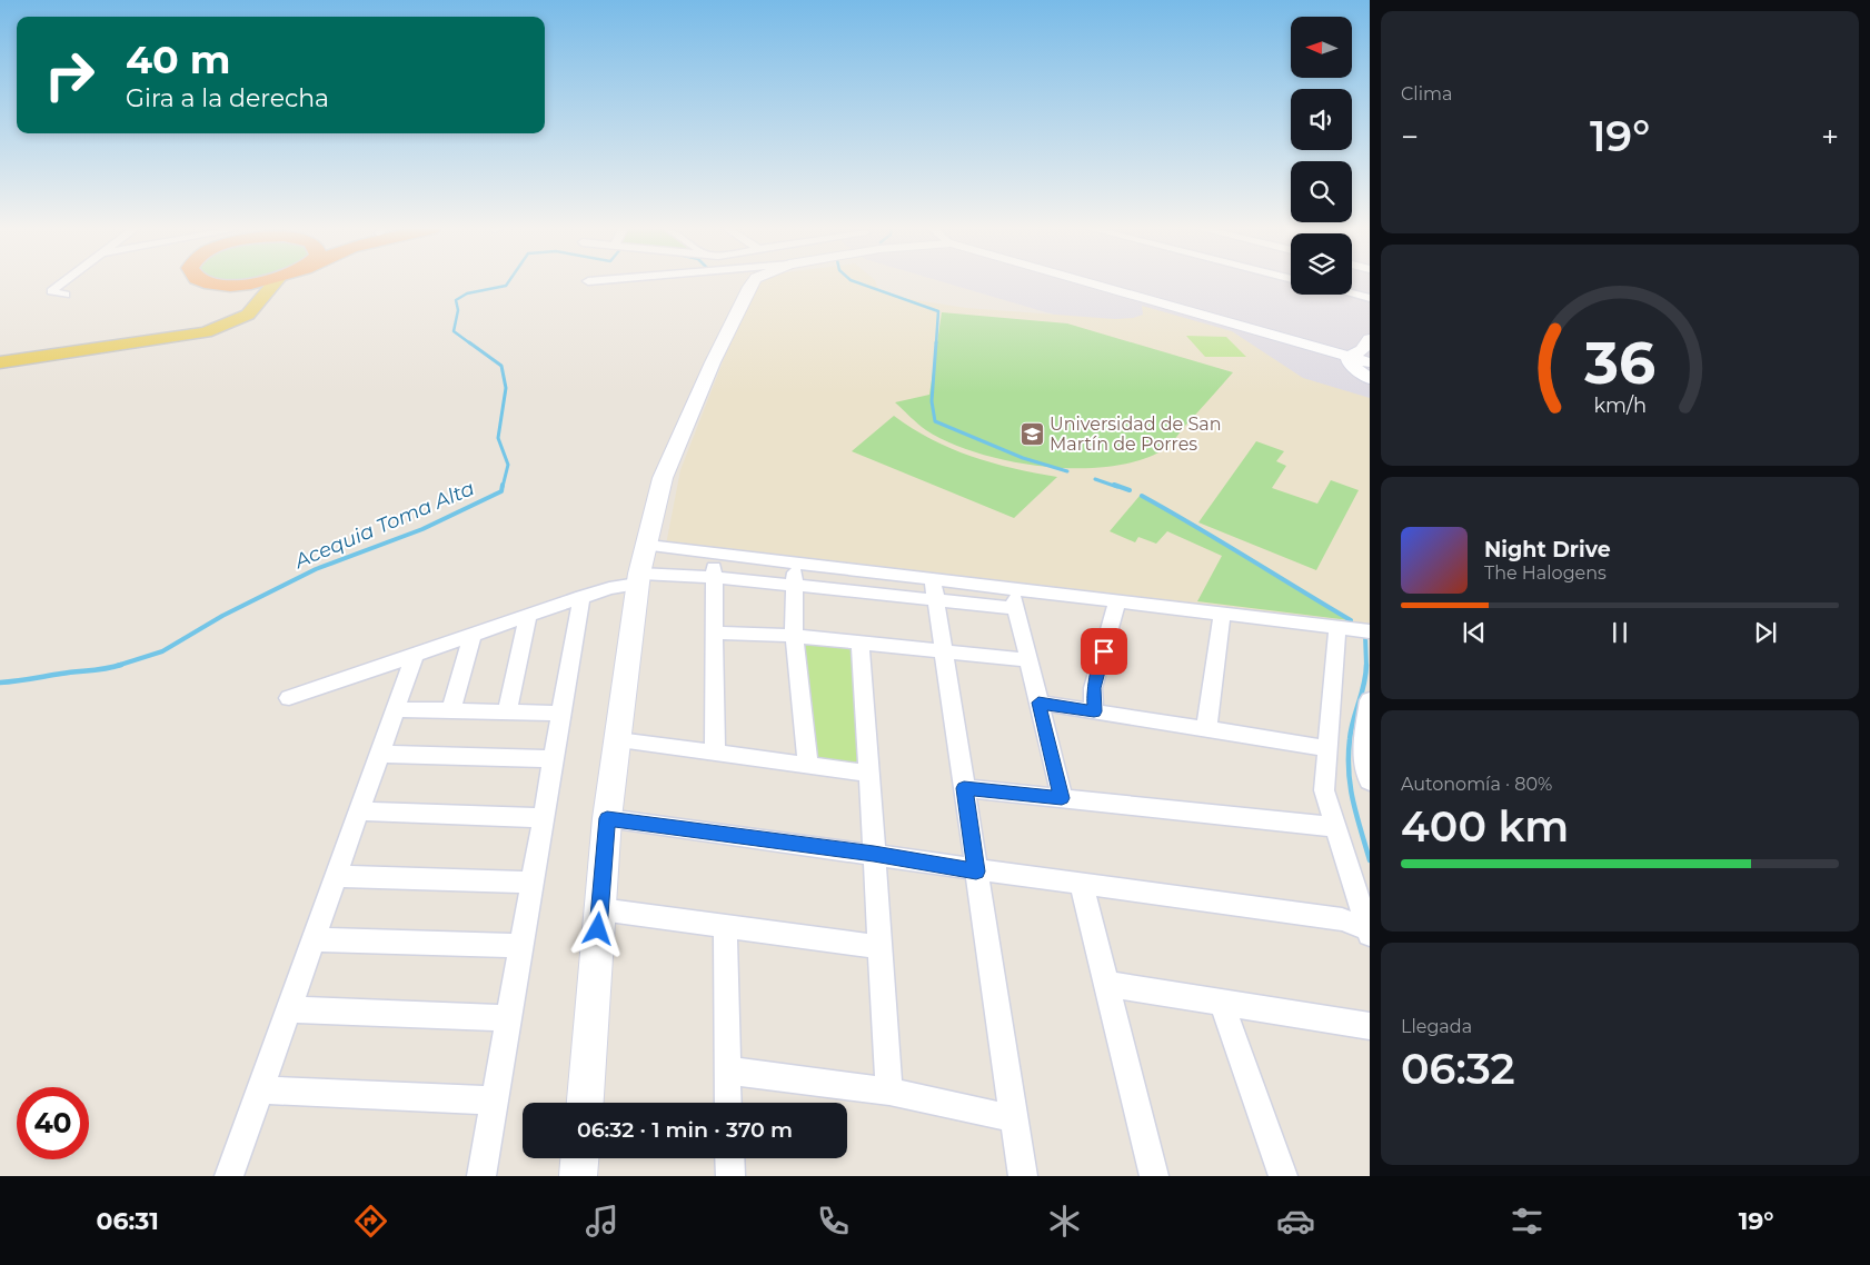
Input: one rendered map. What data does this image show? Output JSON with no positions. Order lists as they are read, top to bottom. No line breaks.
{"water":["Acequia Toma Alta"],"places":{"school or university":["Universidad de San Martín de Porres"]},"north":"left","page":{"tile":["Clima",["Autonomía · 80%","400 km"],["Llegada","06:32"]],"turn":["40 m","Gira a la derecha"],"heat":["−","19°","+"],"song":["Night Drive","The Halogens"],"limit":"40","trip":"06:32 · 1 min · 370 m","tabs":["06:31","19°"],"gauge":["36","km/h"]}}
